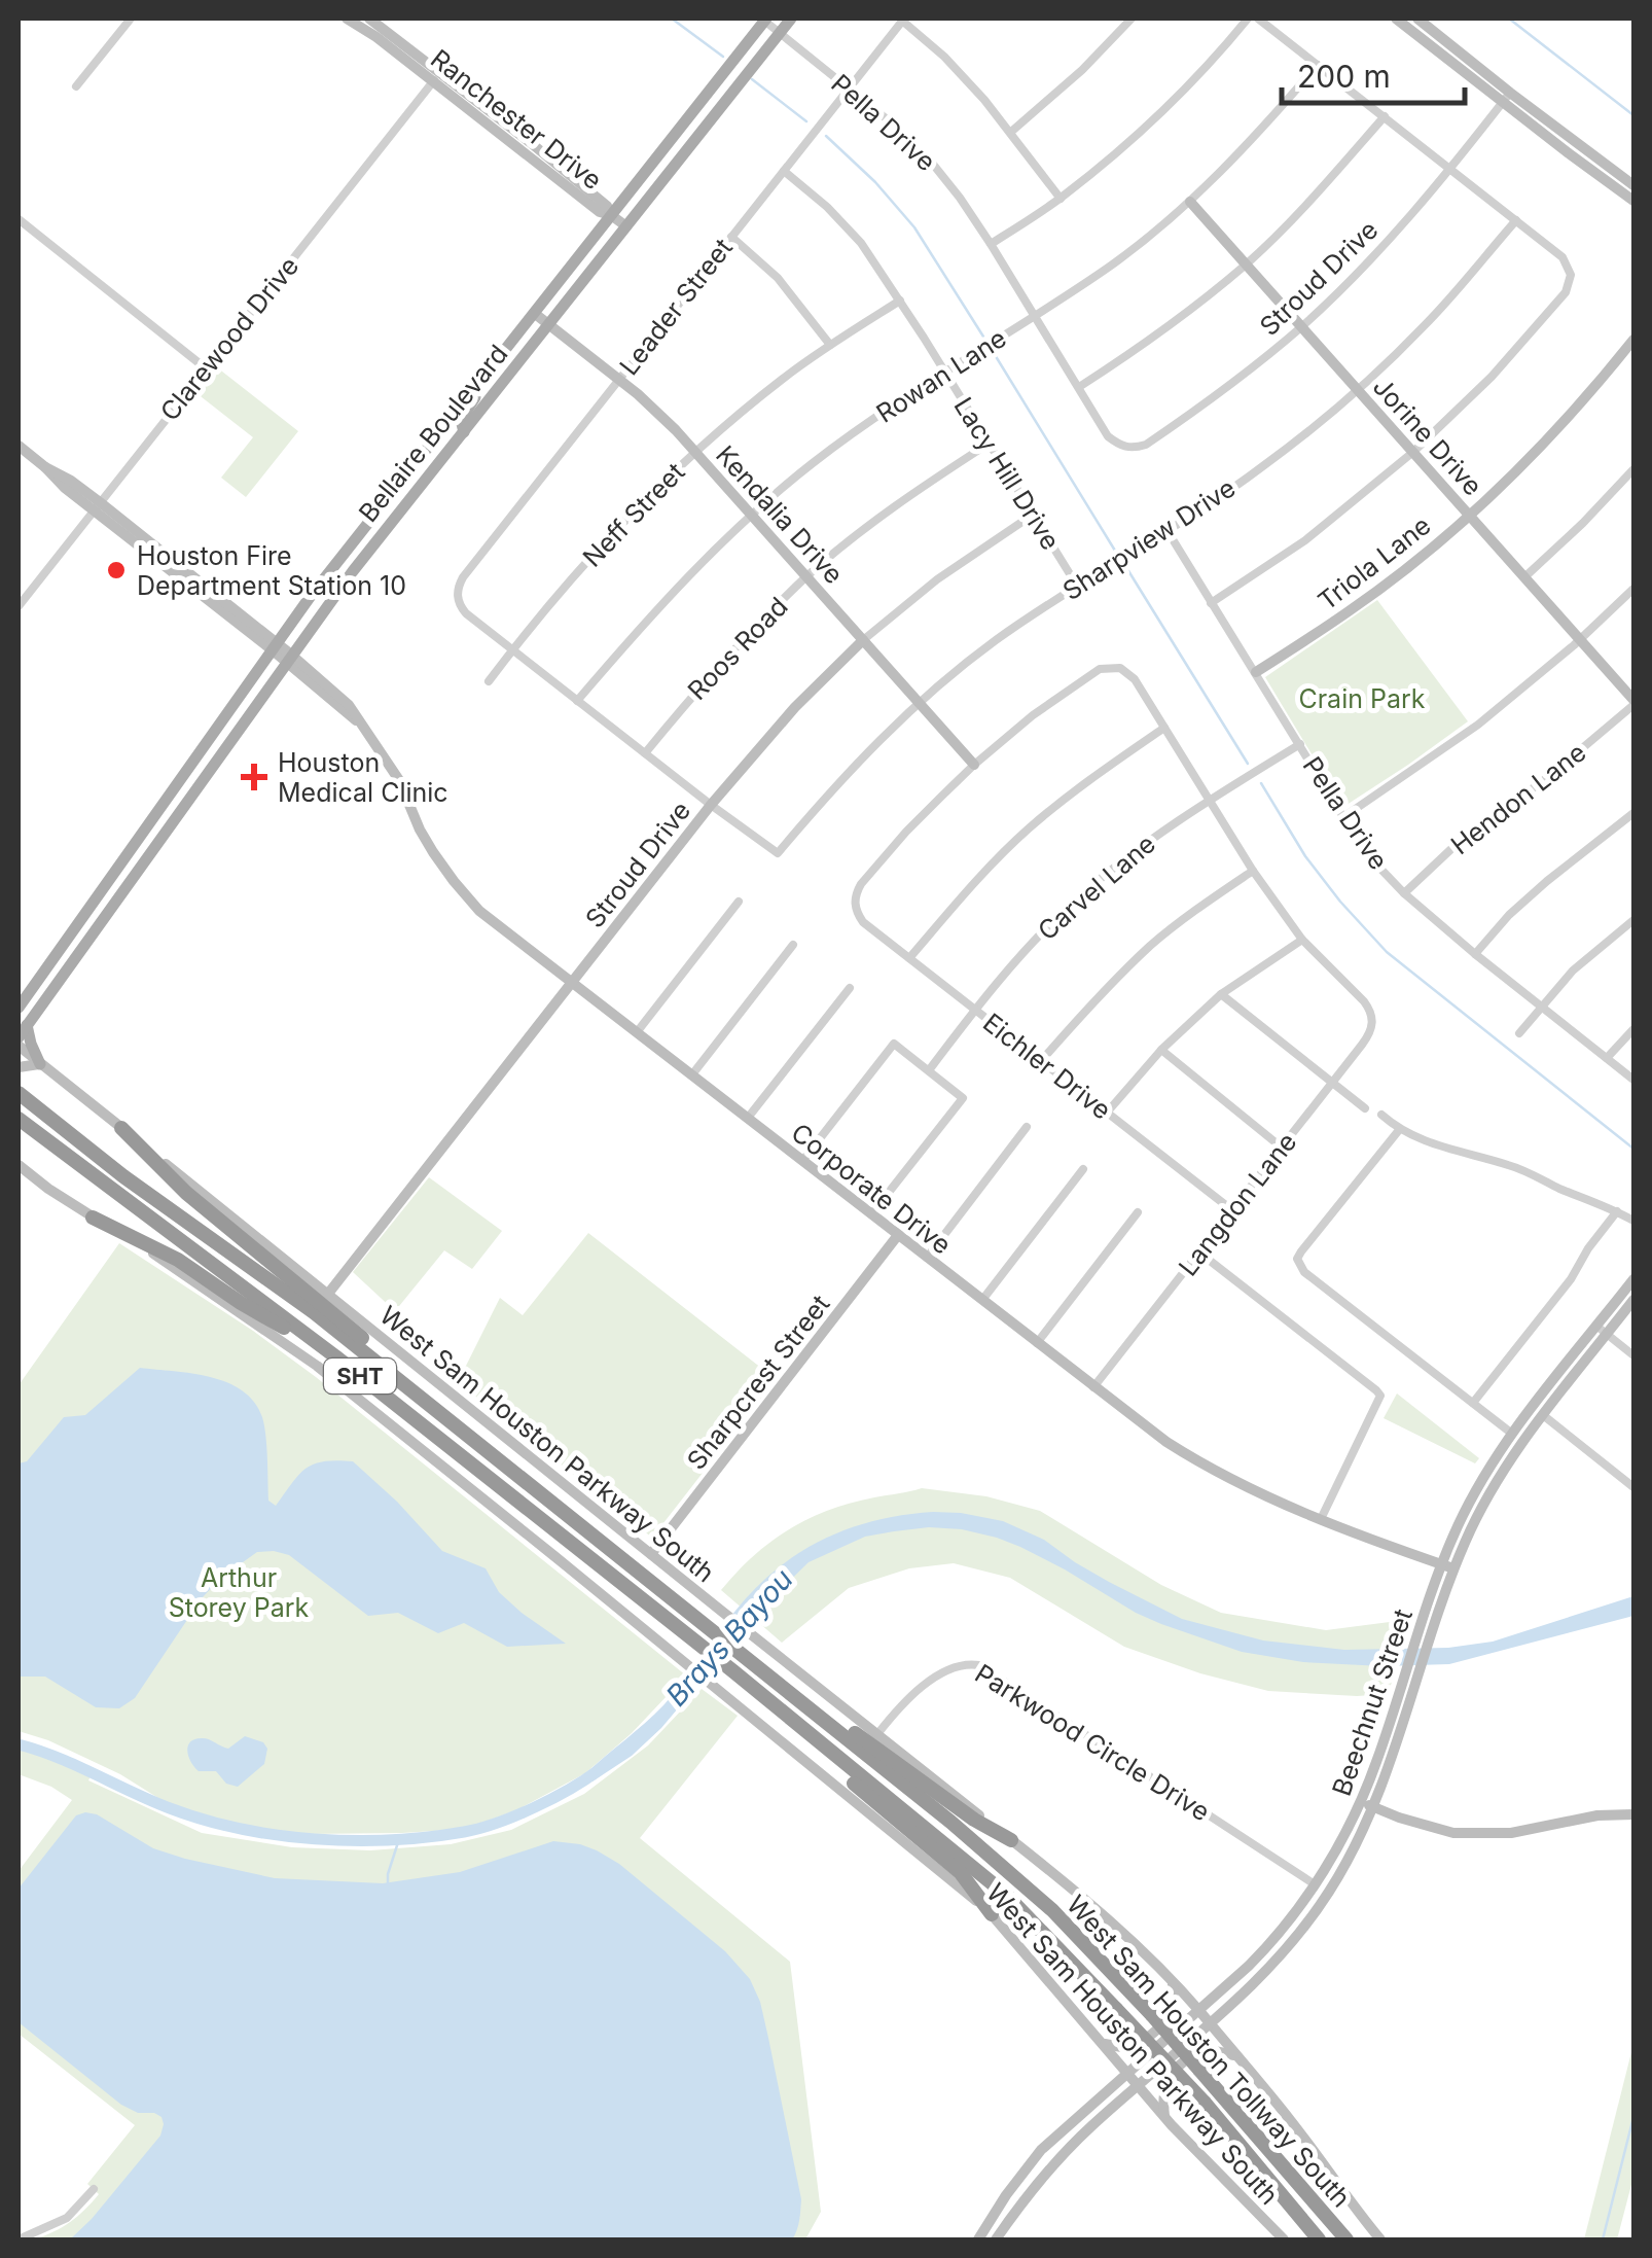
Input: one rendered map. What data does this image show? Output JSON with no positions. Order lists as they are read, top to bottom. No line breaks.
{"streets":{"highway":["SHT","West Sam Houston Tollway South"],"main road":["Ranchester Drive","Stroud Drive","Bellaire Boulevard","Jorine Drive","Kendalia Drive","Triola Lane","Corporate Drive","Sharpcrest Street","West Sam Houston Parkway South","Beechnut Street"],"street":["Pella Drive","Leader Street","Clarewood Drive","Rowan Lane","Lacy Hill Drive","Neff Street","Sharpview Drive","Roos Road","Hendon Lane","Carvel Lane","Eichler Drive","Langdon Lane","Parkwood Circle Drive"]},"crossings":[["Ranchester Drive","Clarewood Drive"],["Ranchester Drive","Bellaire Boulevard"],["Pella Drive","Stroud Drive"],["Pella Drive","Leader Street"],["Pella Drive","Rowan Lane"],["Pella Drive","Bellaire Boulevard"],["Pella Drive","Sharpview Drive"],["Pella Drive","Triola Lane"],["Pella Drive","Hendon Lane"],["Pella Drive","Carvel Lane"],["Stroud Drive","Jorine Drive"],["Stroud Drive","Lacy Hill Drive"],["Stroud Drive","Kendalia Drive"],["Stroud Drive","Sharpview Drive"],["Stroud Drive","Corporate Drive"],["Stroud Drive","West Sam Houston Parkway South"],["Leader Street","Lacy Hill Drive"],["Leader Street","Neff Street"],["Leader Street","Kendalia Drive"],["Clarewood Drive","Corporate Drive"],["Rowan Lane","Jorine Drive"],["Rowan Lane","Lacy Hill Drive"],["Rowan Lane","Kendalia Drive"],["Bellaire Boulevard","Kendalia Drive"],["Bellaire Boulevard","Corporate Drive"],["Jorine Drive","Sharpview Drive"],["Jorine Drive","Triola Lane"],["Jorine Drive","Hendon Lane"],["Lacy Hill Drive","Neff Street"],["Lacy Hill Drive","Sharpview Drive"],["Lacy Hill Drive","Roos Road"],["Neff Street","Kendalia Drive"],["Kendalia Drive","Sharpview Drive"],["Kendalia Drive","Roos Road"],["Kendalia Drive","Eichler Drive"],["Carvel Lane","Eichler Drive"],["Eichler Drive","Langdon Lane"],["Corporate Drive","Langdon Lane"],["Corporate Drive","Sharpcrest Street"],["Corporate Drive","Beechnut Street"],["Sharpcrest Street","West Sam Houston Parkway South"],["West Sam Houston Parkway South","Beechnut Street"],["West Sam Houston Parkway South","Parkwood Circle Drive"],["Beechnut Street","Parkwood Circle Drive"]],"water":["Brays Bayou"],"parks":["Crain Park","Arthur Storey Park"],"places":{"other":["Houston Fire Department Station 10"],"health":["Houston Medical Clinic"]},"scale_bar":"200 m"}
